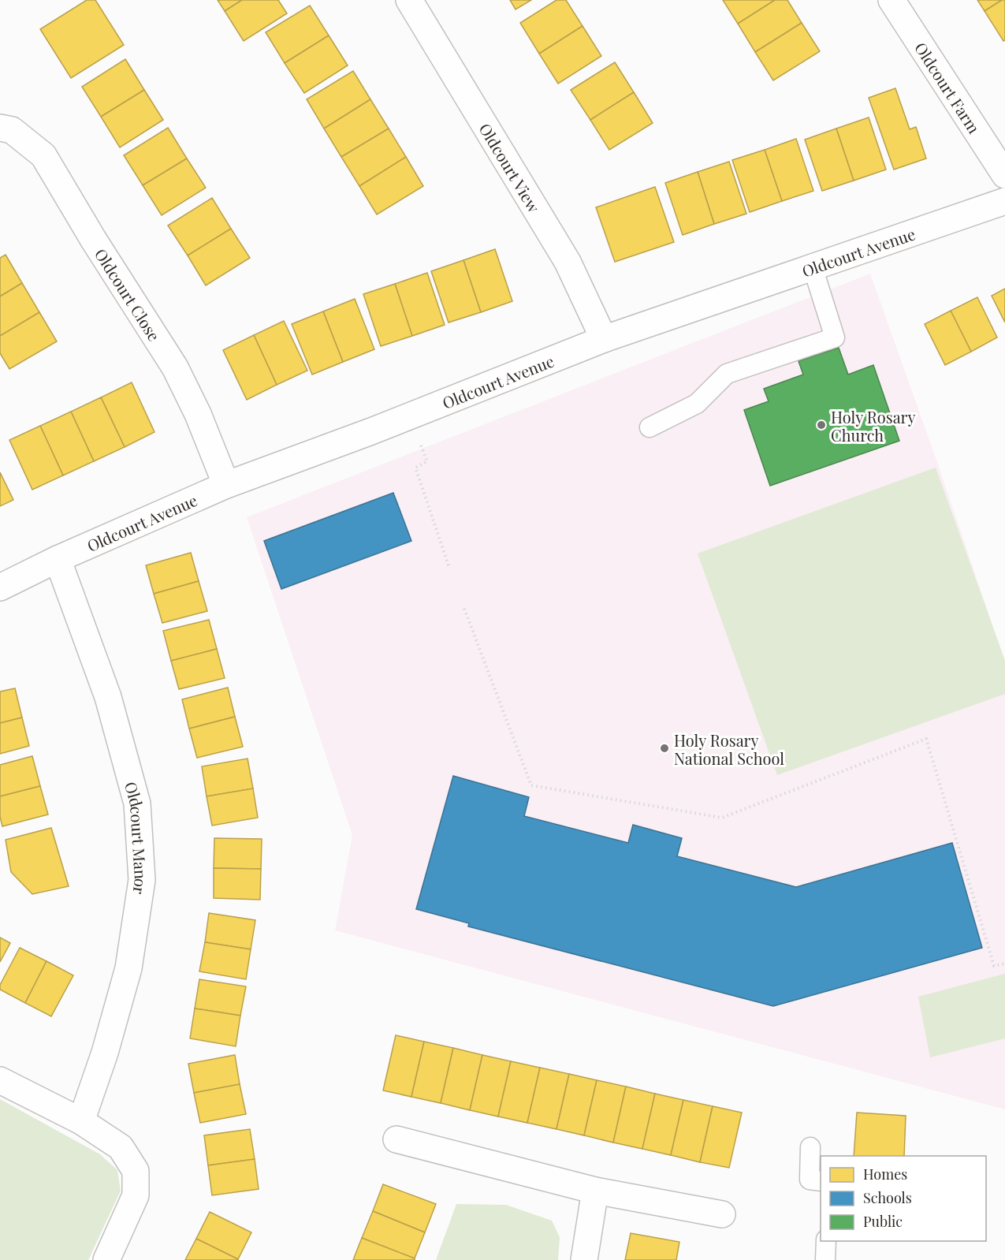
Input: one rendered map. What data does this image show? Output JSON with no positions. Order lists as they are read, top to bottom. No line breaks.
{"streets":{"street":["Oldcourt Farm","Oldcourt View","Oldcourt Avenue","Oldcourt Close","Oldcourt Manor"]},"crossings":[["Oldcourt View","Oldcourt Avenue"],["Oldcourt Avenue","Oldcourt Close"],["Oldcourt Avenue","Oldcourt Manor"]],"places":["Holy Rosary Church","Holy Rosary National School"],"legend":["Homes","Schools","Public"]}
